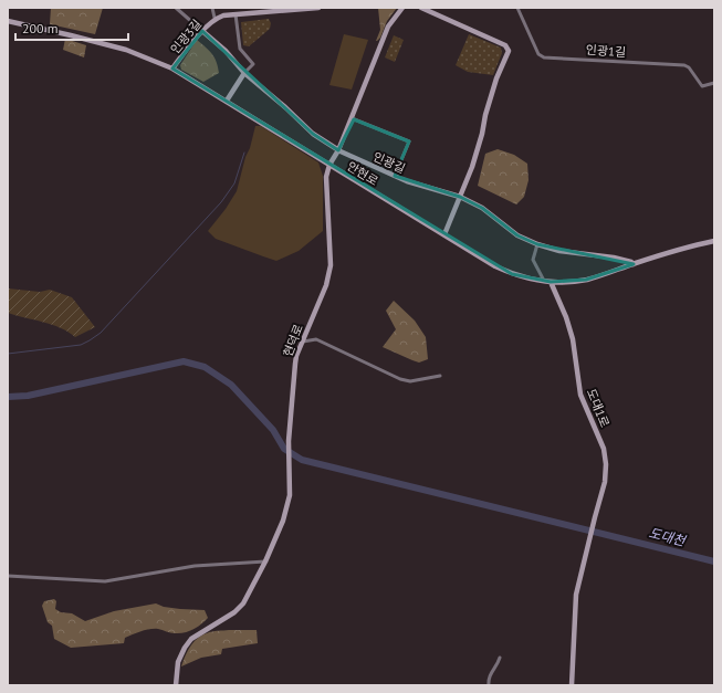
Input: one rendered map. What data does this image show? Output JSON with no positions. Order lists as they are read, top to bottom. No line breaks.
{"streets":{"street":["인광3길","인광1길","인광길","안현로","현덕로","도대1로"]},"crossings":[["인광3길","인광길"],["인광3길","안현로"],["인광길","안현로"],["인광길","현덕로"],["안현로","현덕로"],["안현로","도대1로"]],"water":["도대천"],"scale_bar":"200 m"}
